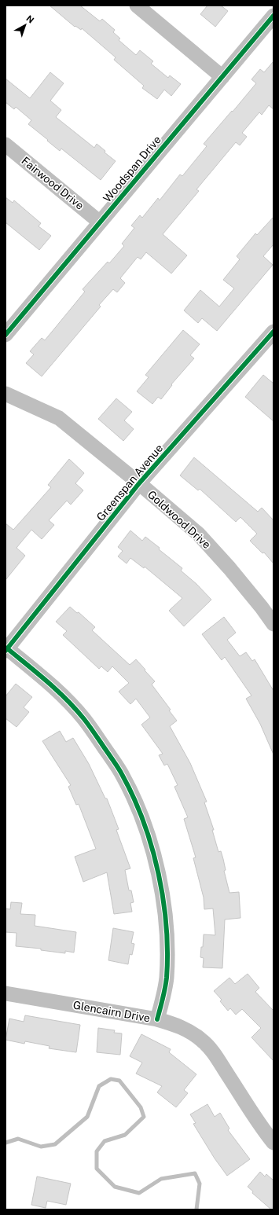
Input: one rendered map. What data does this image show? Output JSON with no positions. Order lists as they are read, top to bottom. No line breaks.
{"streets":{"street":["Woodspan Drive","Fairwood Drive","Greenspan Avenue","Goldwood Drive","Glencairn Drive"]},"crossings":[["Woodspan Drive","Fairwood Drive"],["Greenspan Avenue","Goldwood Drive"]],"north":"top right"}
